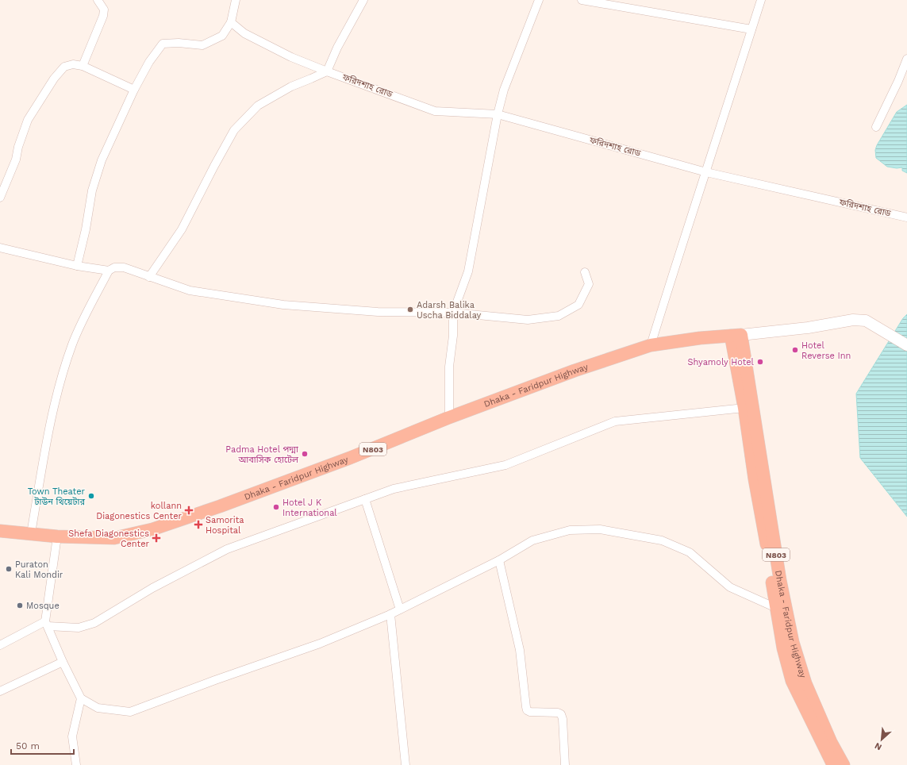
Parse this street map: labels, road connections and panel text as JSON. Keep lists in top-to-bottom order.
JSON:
{
  "streets": {
    "highway": ["Dhaka - Faridpur Highway", "N803"],
    "street": ["ফরিদশাহ রোড"]
  },
  "places": {
    "other": [
      "Adarsh Balika Uscha Biddalay",
      "Hotel Reverse Inn",
      "Shyamoly Hotel",
      "Padma Hotel পদ্মা আবাসিক হোটেল",
      "Town Theater টাউন থিয়েটার",
      "Hotel J K International",
      "Puraton Kali Mondir",
      "Mosque"
    ],
    "health": ["kollann Diagonestics Center", "Samorita Hospital", "Shefa Diagonestics Center"]
  },
  "scale_bar": "50 m",
  "north": "bottom left"
}
